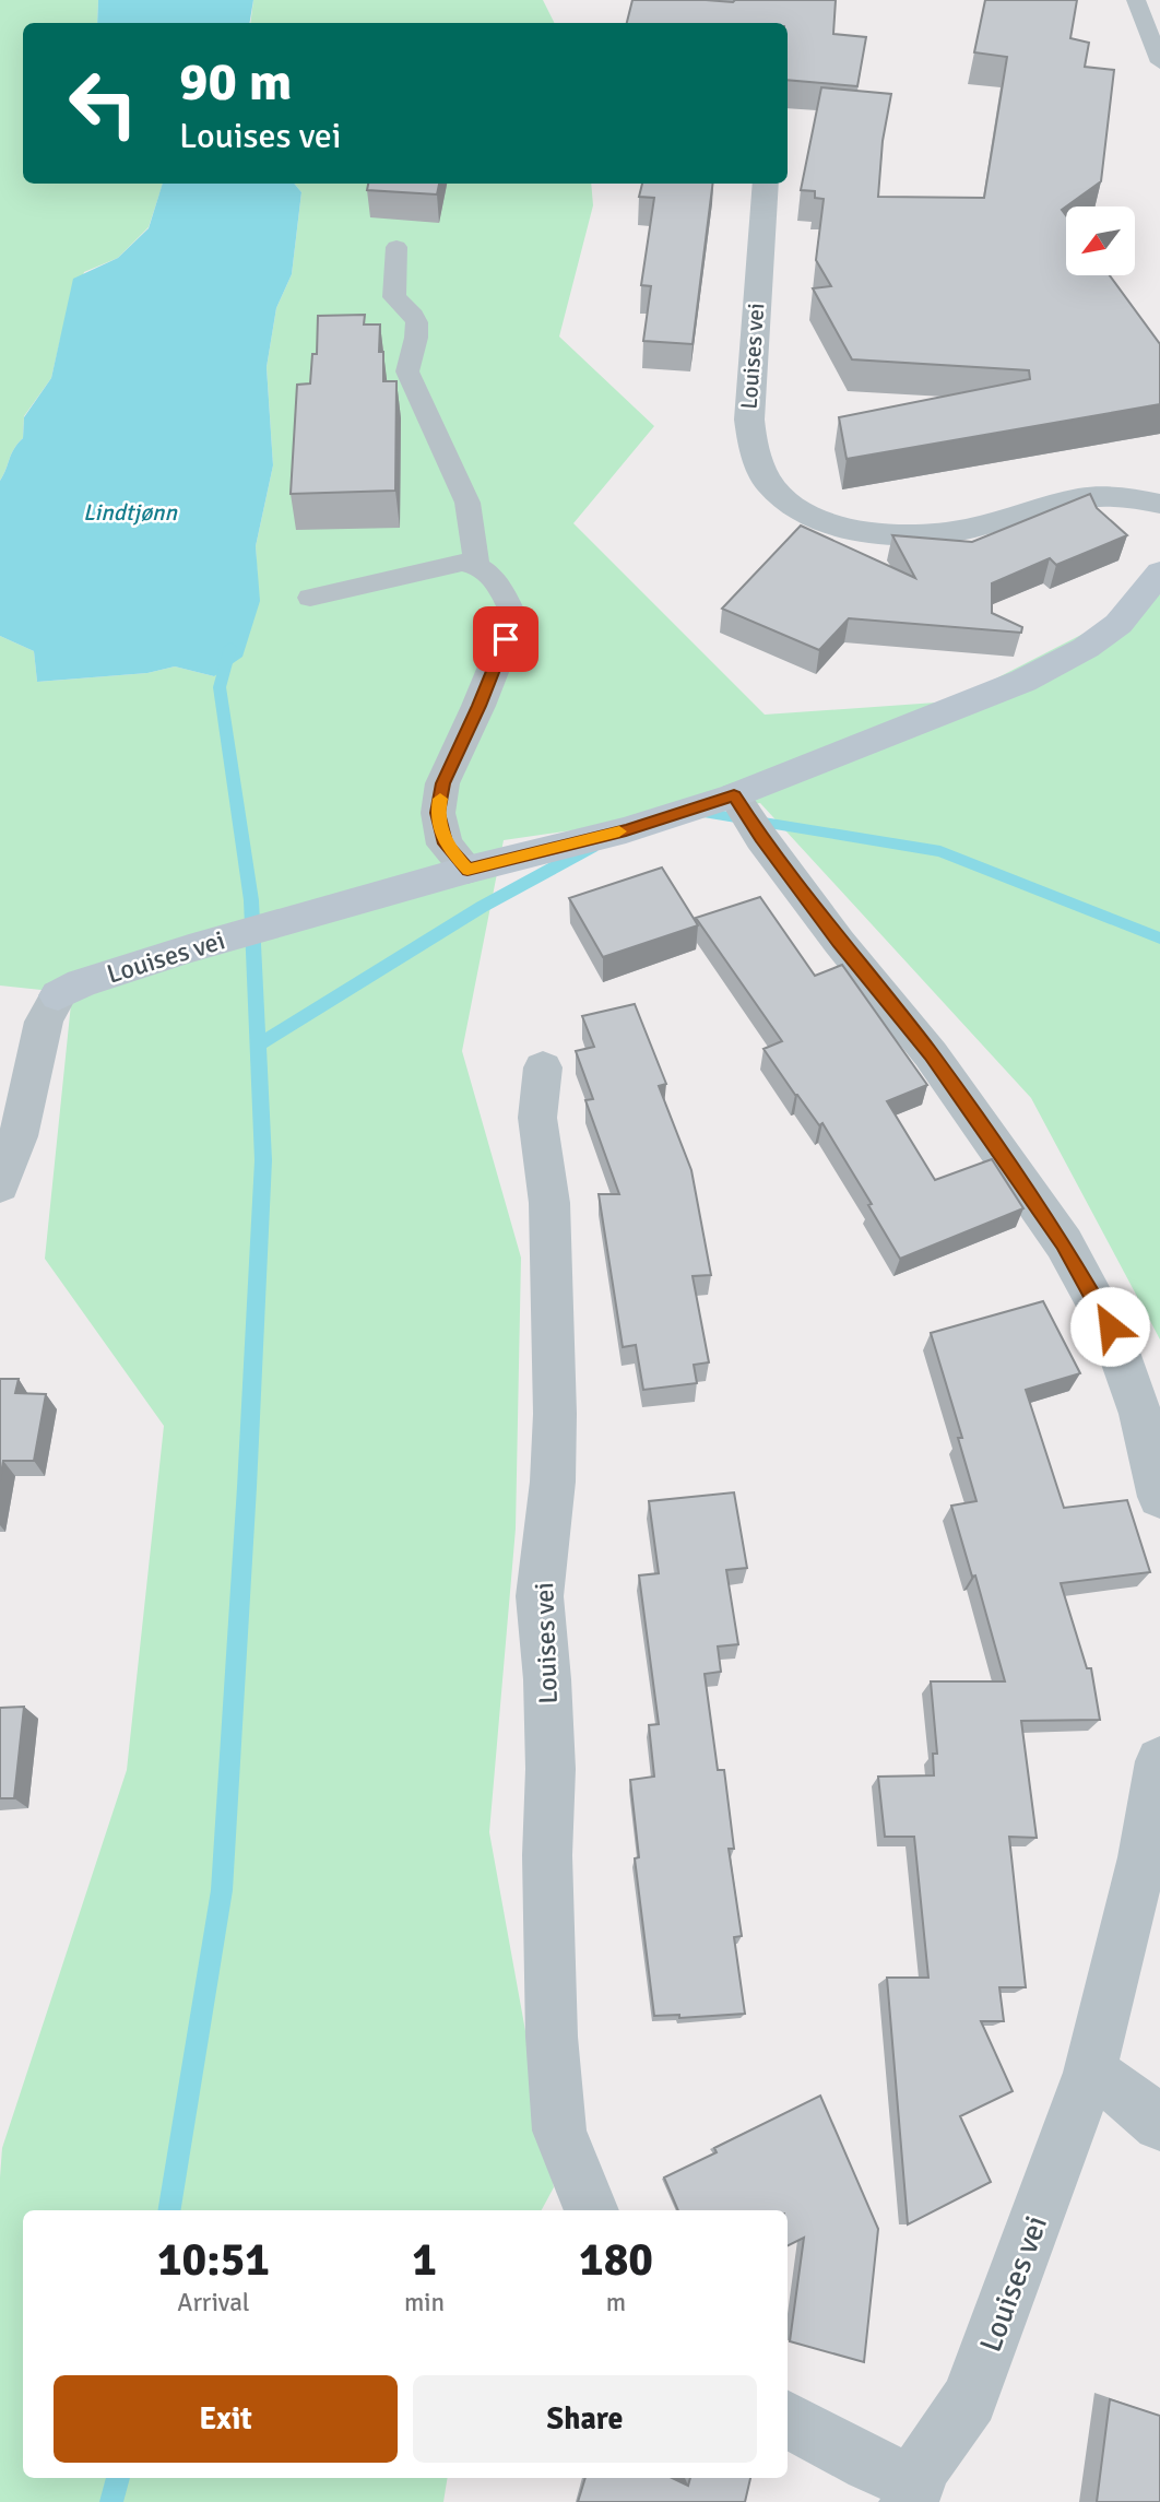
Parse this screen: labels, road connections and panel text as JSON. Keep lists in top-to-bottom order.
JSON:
{
  "streets": {
    "street": ["Louises vei"]
  },
  "water": ["Lindtjønn"],
  "north": "bottom left",
  "page": {
    "turn": ["90 m", "Louises vei"],
    "eta": [
      "10:51",
      "Arrival",
      "1",
      "min",
      "180",
      "m"
    ],
    "buttons": ["Exit", "Share"]
  }
}
